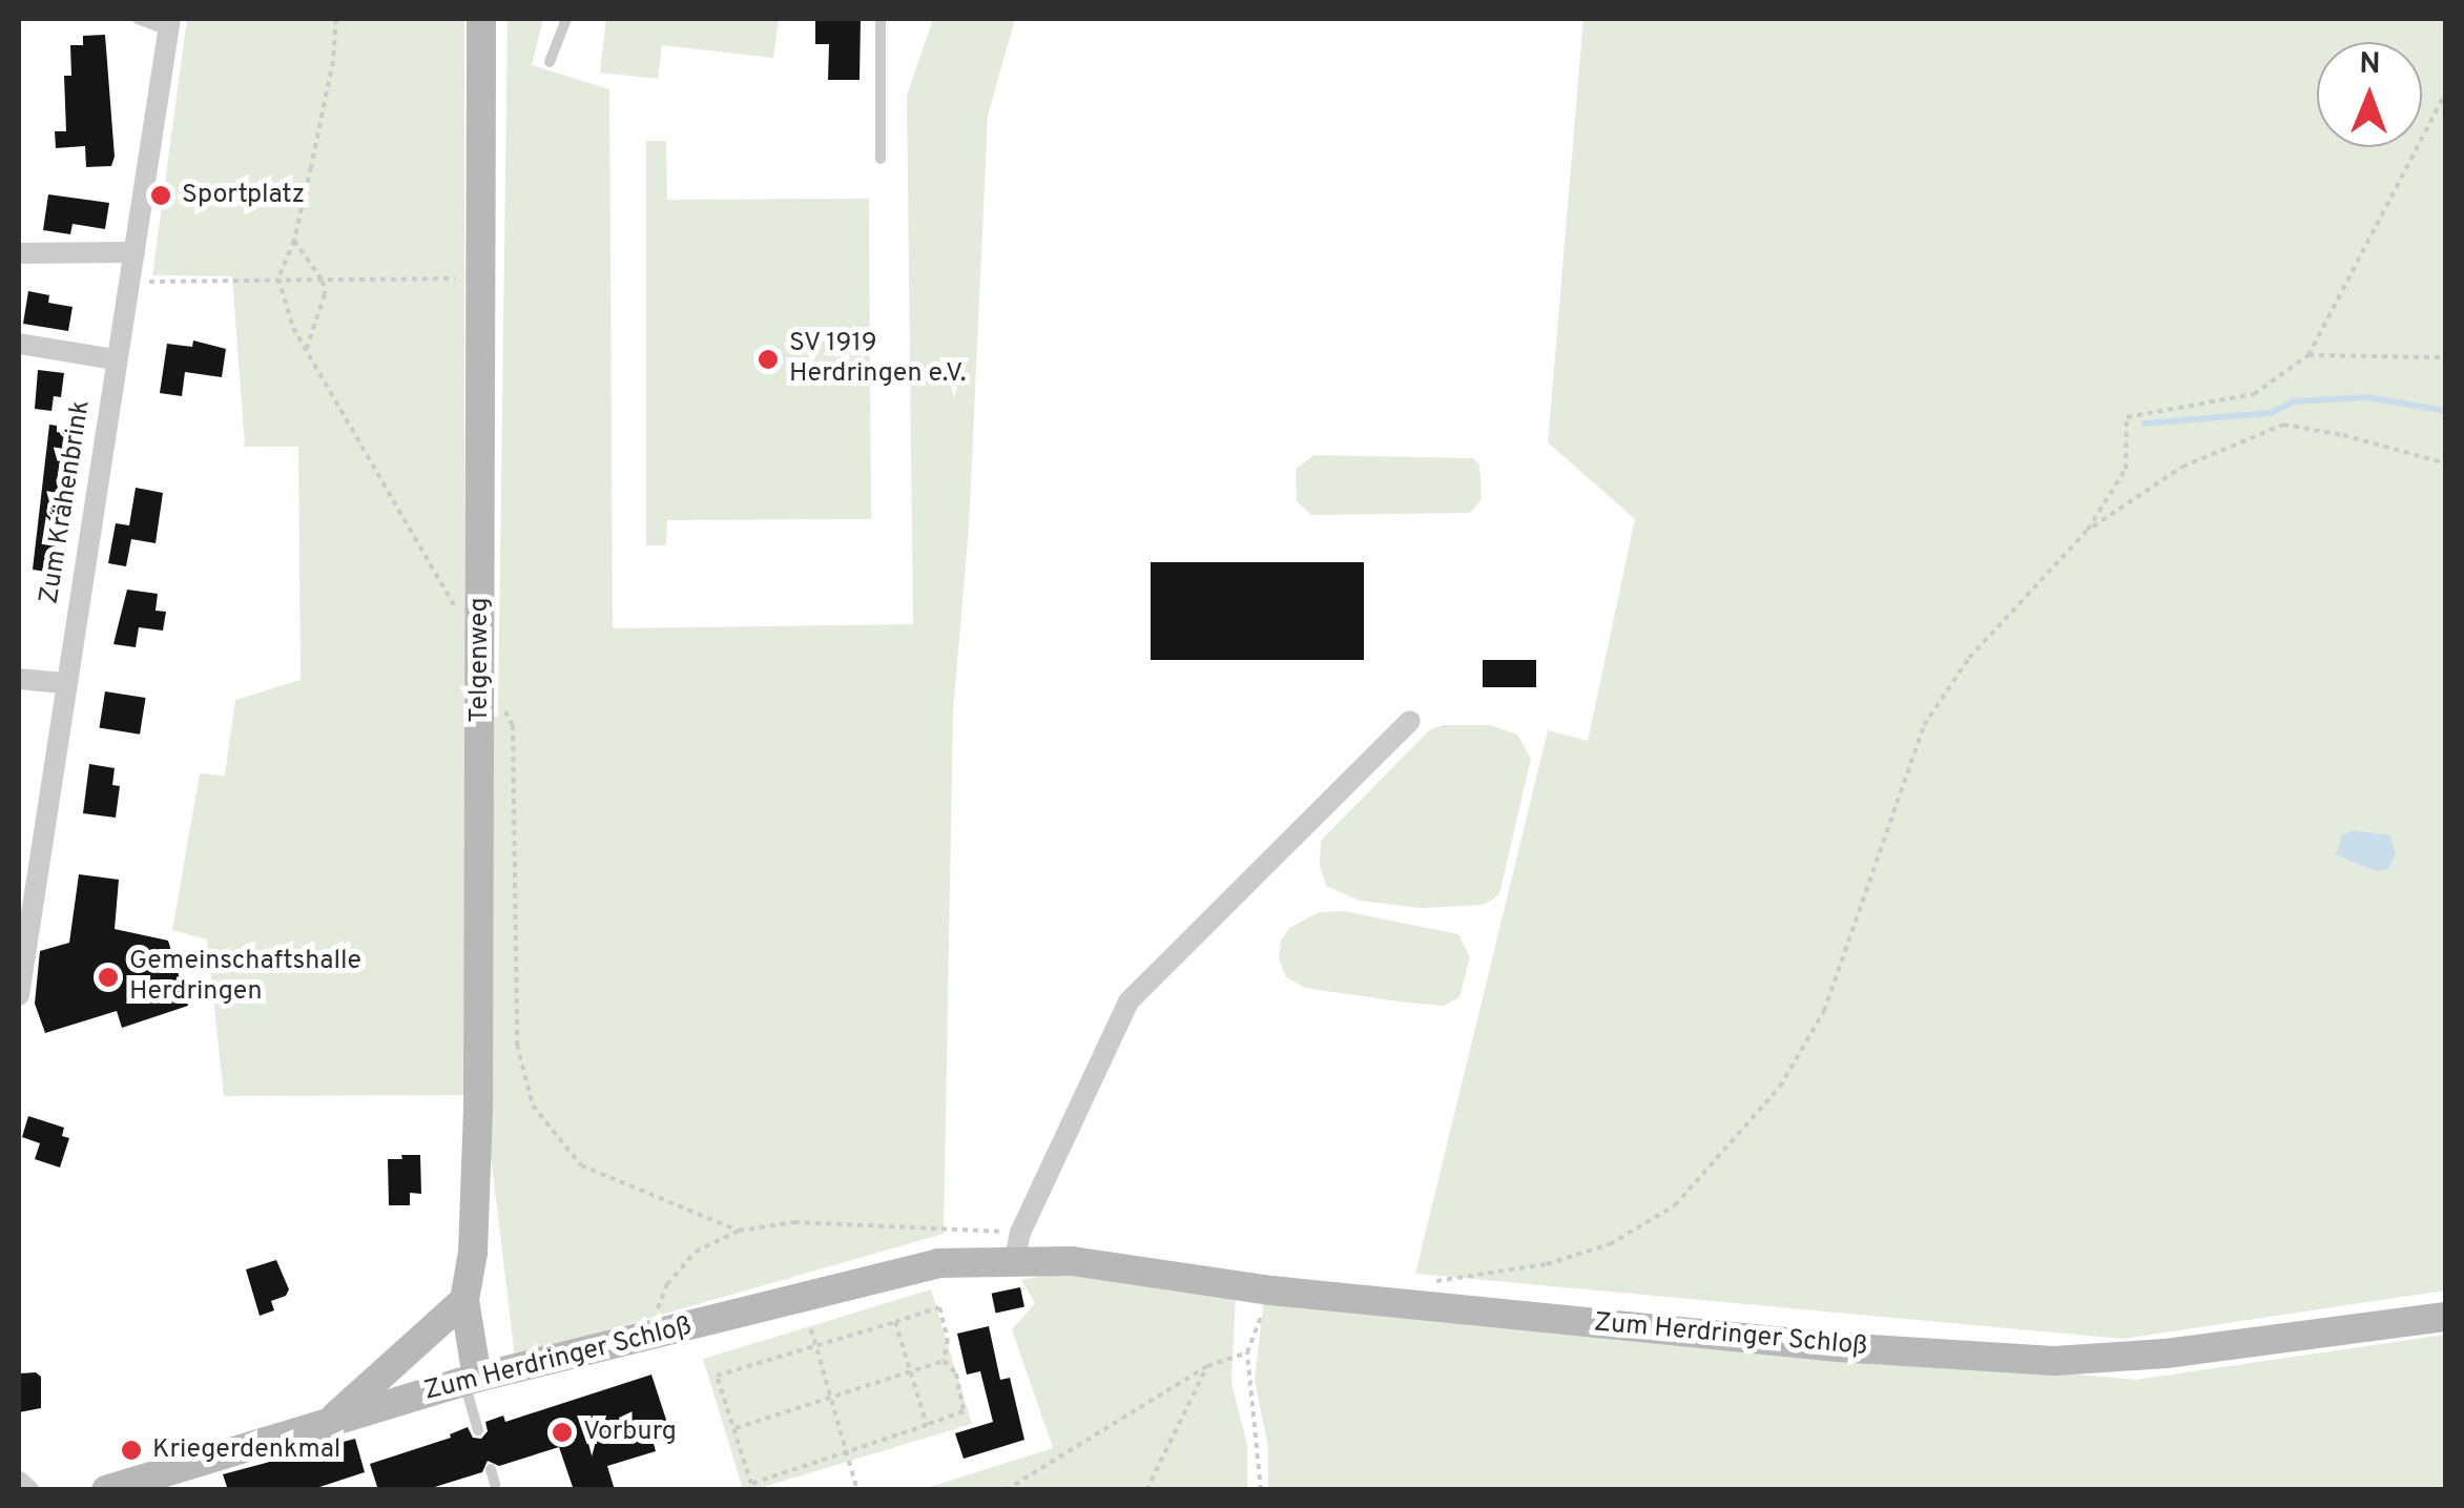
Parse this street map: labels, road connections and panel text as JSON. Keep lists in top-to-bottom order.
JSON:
{
  "streets": {
    "street": ["Zum Krähenbrink", "Telgenweg", "Zum Herdringer Schloß"]
  },
  "crossings": [
    ["Telgenweg", "Zum Herdringer Schloß"]
  ],
  "places": [
    "Sportplatz",
    "SV 1919 Herdringen e.V.",
    "Gemeinschaftshalle Herdringen",
    "Vorburg",
    "Kriegerdenkmal"
  ],
  "north": "top"
}
